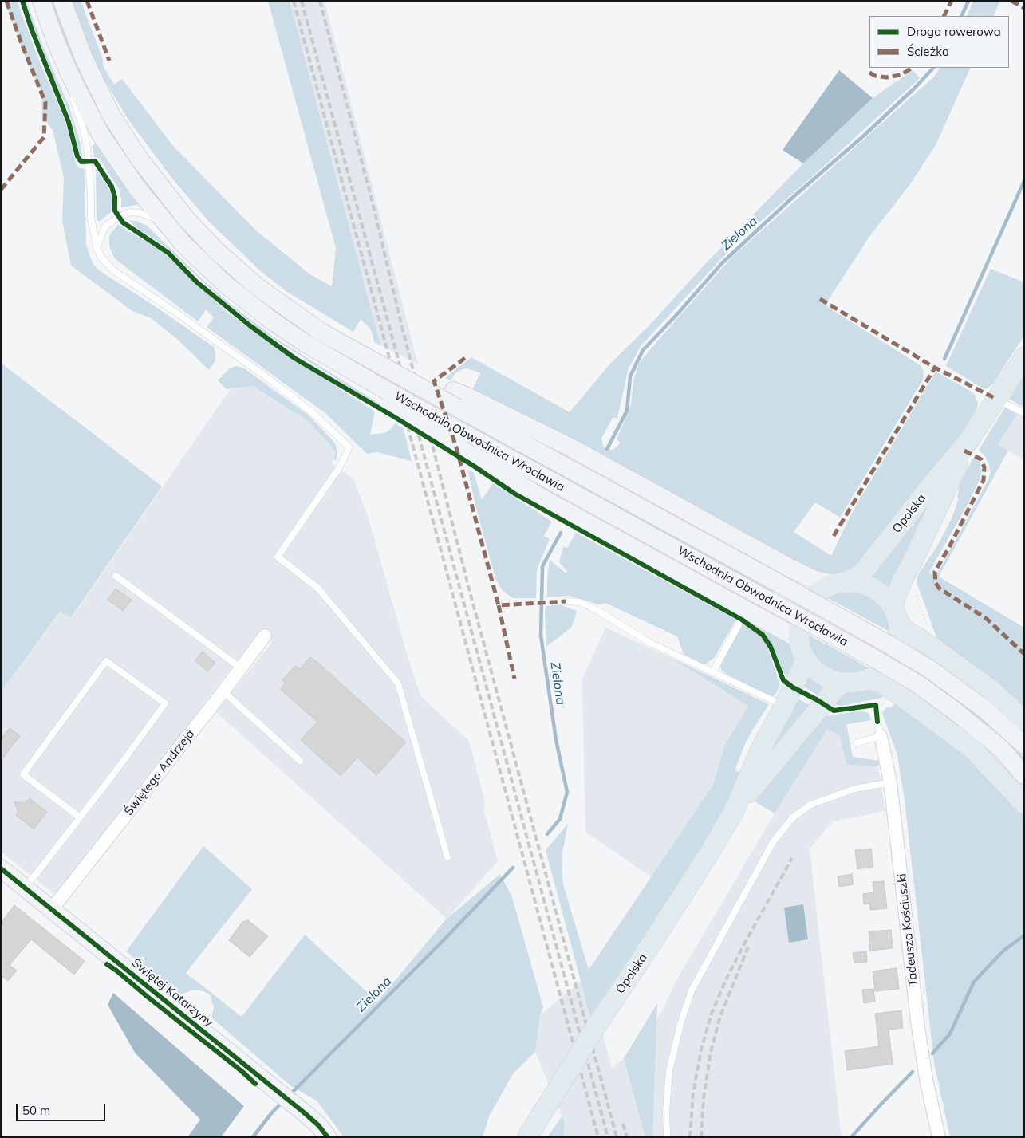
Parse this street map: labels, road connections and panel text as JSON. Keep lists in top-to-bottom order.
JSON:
{
  "streets": {
    "main road": ["Wschodnia Obwodnica Wrocławia", "Opolska", "Świętej Katarzyny"],
    "street": ["Świętego Andrzeja", "Tadeusza Kościuszki"]
  },
  "crossings": [
    ["Świętego Andrzeja", "Świętej Katarzyny"]
  ],
  "water": ["Zielona"],
  "legend": ["Droga rowerowa", "Ścieżka"],
  "scale_bar": "50 m"
}
